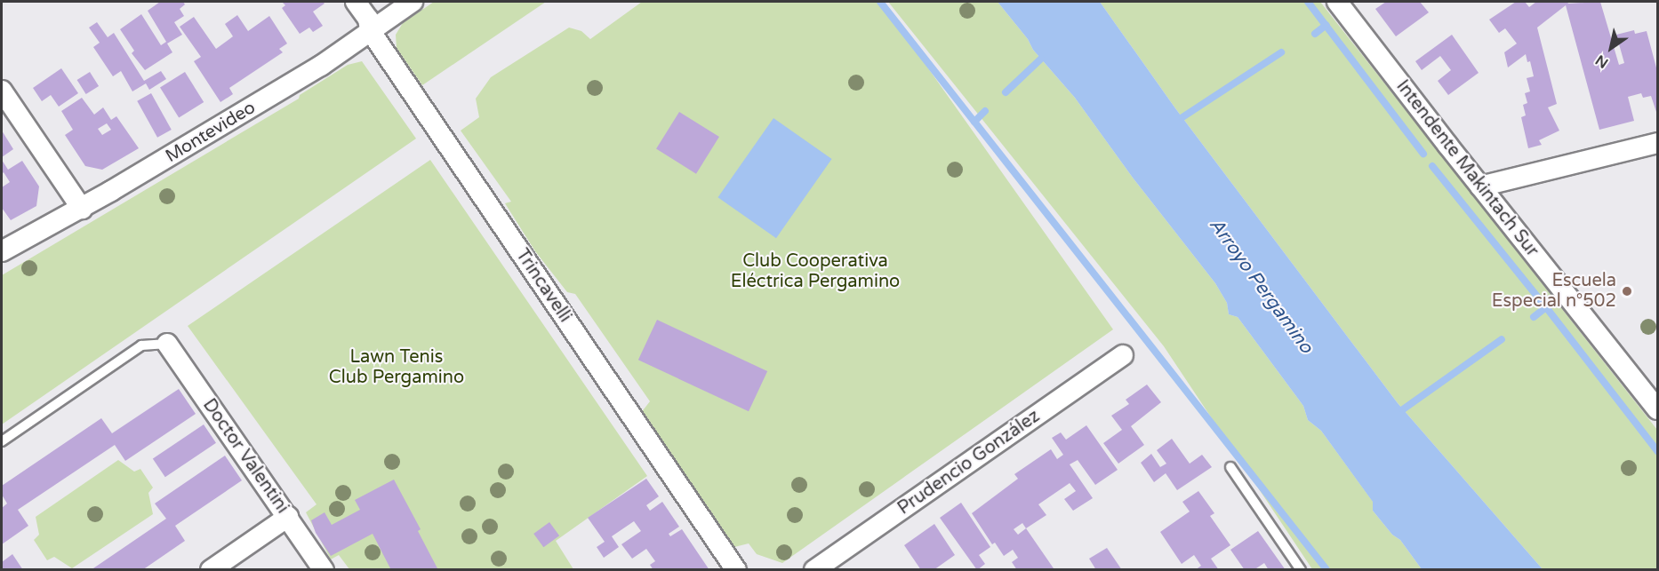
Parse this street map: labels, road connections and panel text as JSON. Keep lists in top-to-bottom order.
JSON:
{
  "streets": {
    "street": [
      "Montevideo",
      "Intendente Makintach Sur",
      "Trincavelli",
      "Doctor Valentini",
      "Prudencio González"
    ]
  },
  "crossings": [
    ["Montevideo", "Trincavelli"]
  ],
  "water": ["Arroyo Pergamino"],
  "parks": ["Club Cooperativa Eléctrica Pergamino", "Lawn Tenis Club Pergamino"],
  "places": ["Escuela Especial n°502"],
  "north": "bottom left"
}
